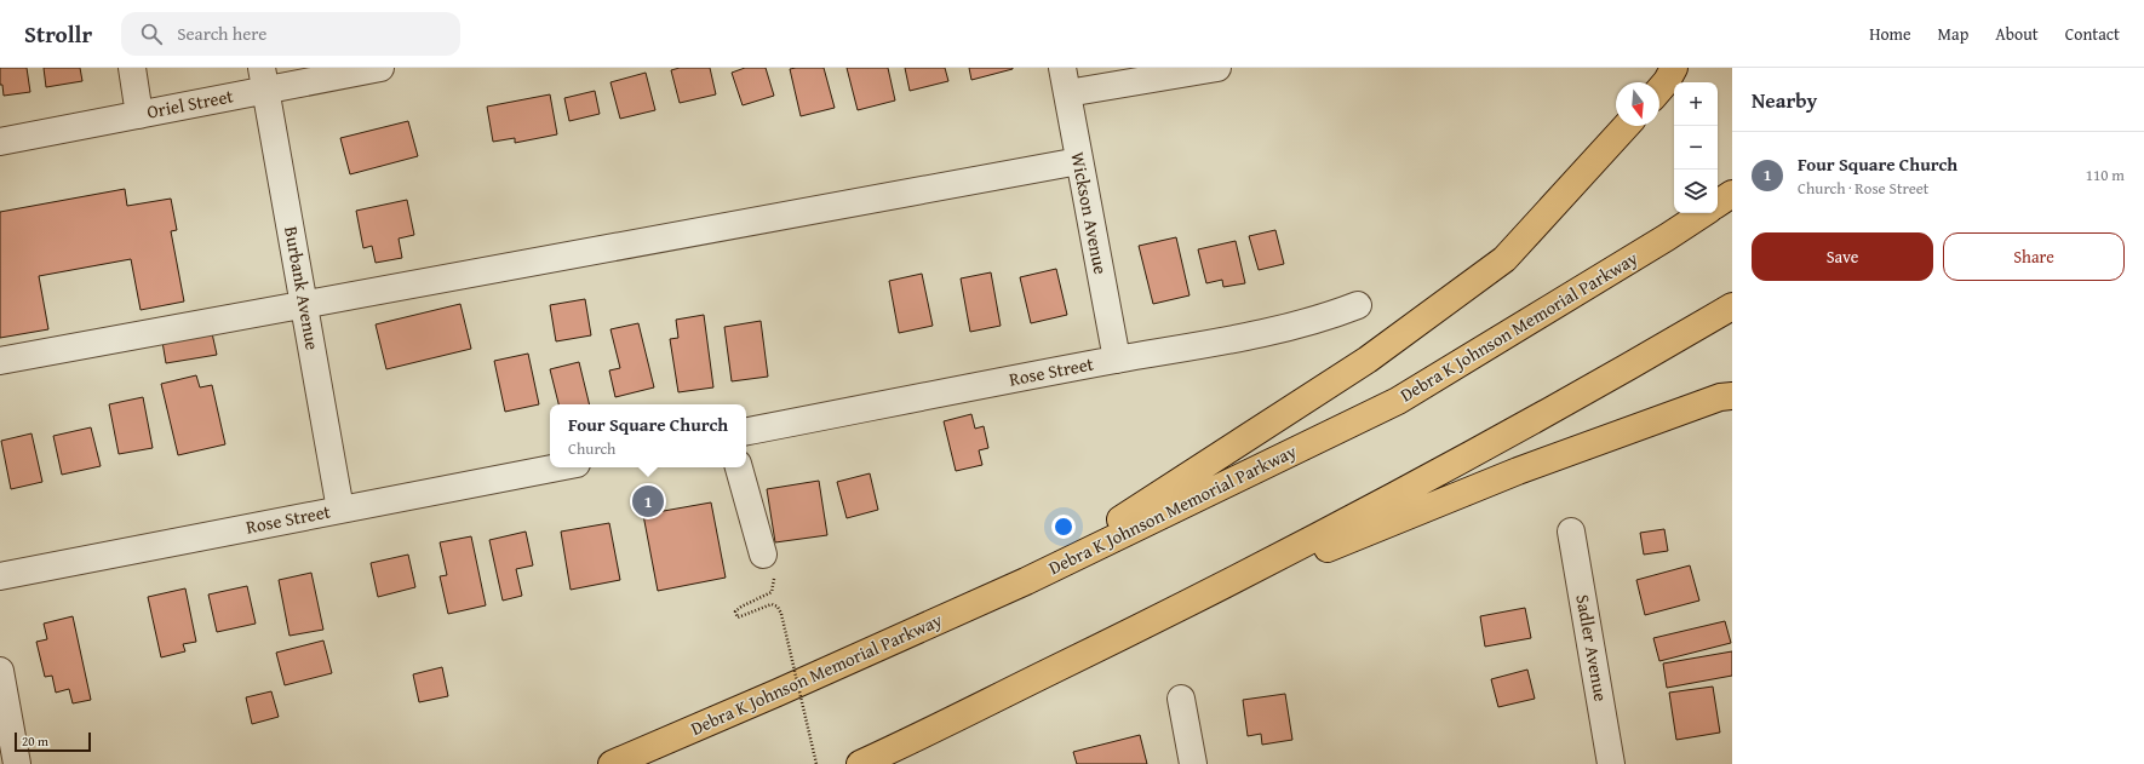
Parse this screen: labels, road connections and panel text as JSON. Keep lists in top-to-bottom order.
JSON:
{
  "streets": {
    "highway": ["Debra K Johnson Memorial Parkway"],
    "street": [
      "Oriel Street",
      "Wickson Avenue",
      "Burbank Avenue",
      "Rose Street",
      "Sadler Avenue"
    ]
  },
  "crossings": [
    ["Oriel Street", "Burbank Avenue"],
    ["Wickson Avenue", "Rose Street"],
    ["Burbank Avenue", "Rose Street"]
  ],
  "scale_bar": "20 m",
  "north": "bottom",
  "page": {
    "header": "Strollr",
    "search": "Search here",
    "nav": [
      "Home",
      "Map",
      "About",
      "Contact"
    ],
    "heading": "Nearby",
    "map_buttons": ["+", "−"],
    "list": [
      {
        "mark": "1",
        "name": "Four Square Church",
        "note": "Church · Rose Street",
        "value": "110 m"
      }
    ],
    "buttons": ["Save", "Share"],
    "popup": ["Four Square Church", "Church"],
    "pins": "1",
    "scale": "20 m"
  }
}
